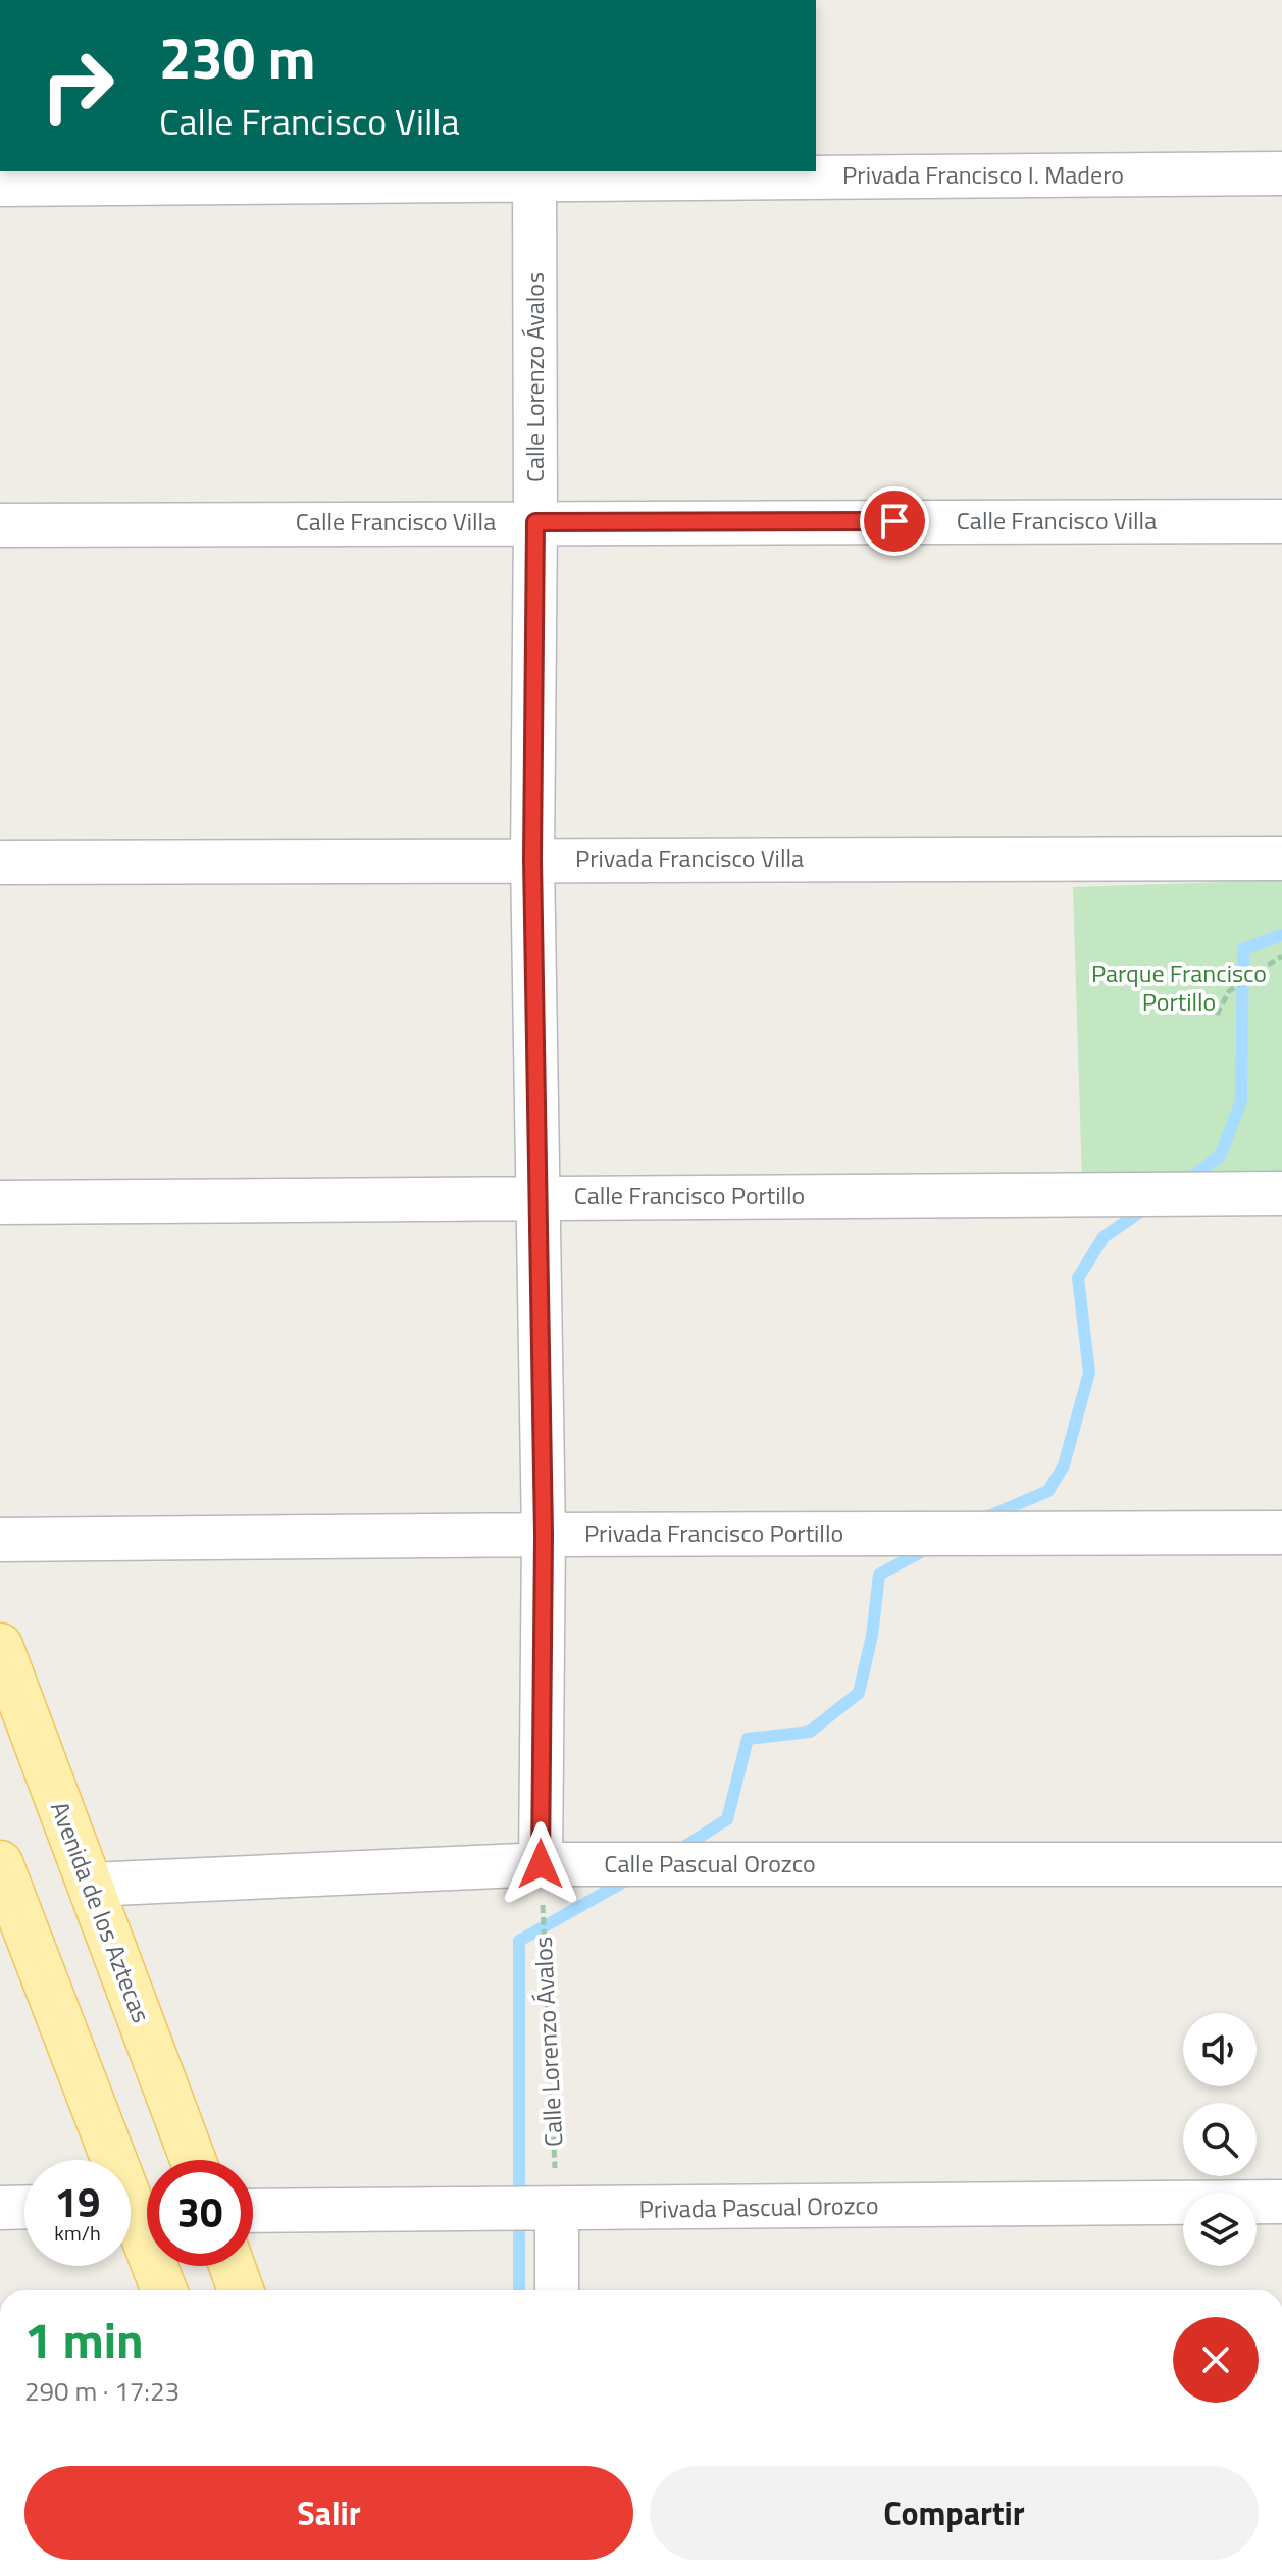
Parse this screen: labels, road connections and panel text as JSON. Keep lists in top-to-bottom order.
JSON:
{
  "streets": {
    "main road": ["Avenida de los Aztecas"],
    "street": [
      "Privada Francisco I. Madero",
      "Calle Lorenzo Ávalos",
      "Calle Francisco Villa",
      "Privada Francisco Villa",
      "Calle Francisco Portillo",
      "Privada Francisco Portillo",
      "Calle Pascual Orozco",
      "Privada Pascual Orozco"
    ]
  },
  "crossings": [
    ["Privada Francisco I. Madero", "Calle Lorenzo Ávalos"],
    ["Calle Lorenzo Ávalos", "Calle Francisco Villa"],
    ["Calle Lorenzo Ávalos", "Privada Francisco Villa"],
    ["Calle Lorenzo Ávalos", "Calle Francisco Portillo"],
    ["Calle Lorenzo Ávalos", "Privada Francisco Portillo"],
    ["Calle Lorenzo Ávalos", "Calle Pascual Orozco"],
    ["Calle Lorenzo Ávalos", "Privada Pascual Orozco"],
    ["Calle Pascual Orozco", "Avenida de los Aztecas"]
  ],
  "parks": ["Parque Francisco Portillo"],
  "page": {
    "turn": ["230 m", "Calle Francisco Villa"],
    "speed": "19 km/h",
    "limit": "30",
    "heading": ["1 min", "290 m · 17:23"],
    "buttons": ["Salir", "Compartir"]
  }
}
